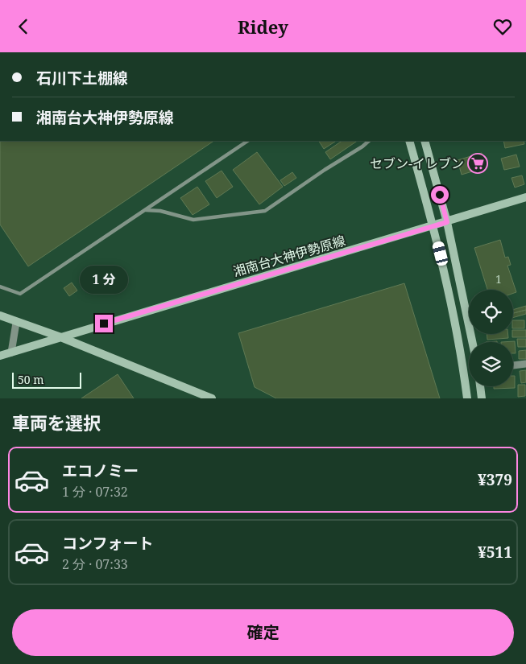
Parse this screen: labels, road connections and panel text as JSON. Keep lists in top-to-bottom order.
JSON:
{
  "streets": {
    "street": ["湘南台大神伊勢原線"]
  },
  "places": {
    "supermarket": ["セブン-イレブン"]
  },
  "house_numbers": ["1"],
  "scale_bar": "50 m",
  "page": {
    "header": "Ridey",
    "banner": ["石川下土棚線", "湘南台大神伊勢原線"],
    "bubble": "1 分",
    "scale": "50 m",
    "heading": "車両を選択",
    "list": [
      {
        "name": "エコノミー",
        "note": "1 分 · 07:32",
        "value": "¥379"
      },
      {
        "name": "コンフォート",
        "note": "2 分 · 07:33",
        "value": "¥511"
      }
    ],
    "buttons": "確定"
  }
}
